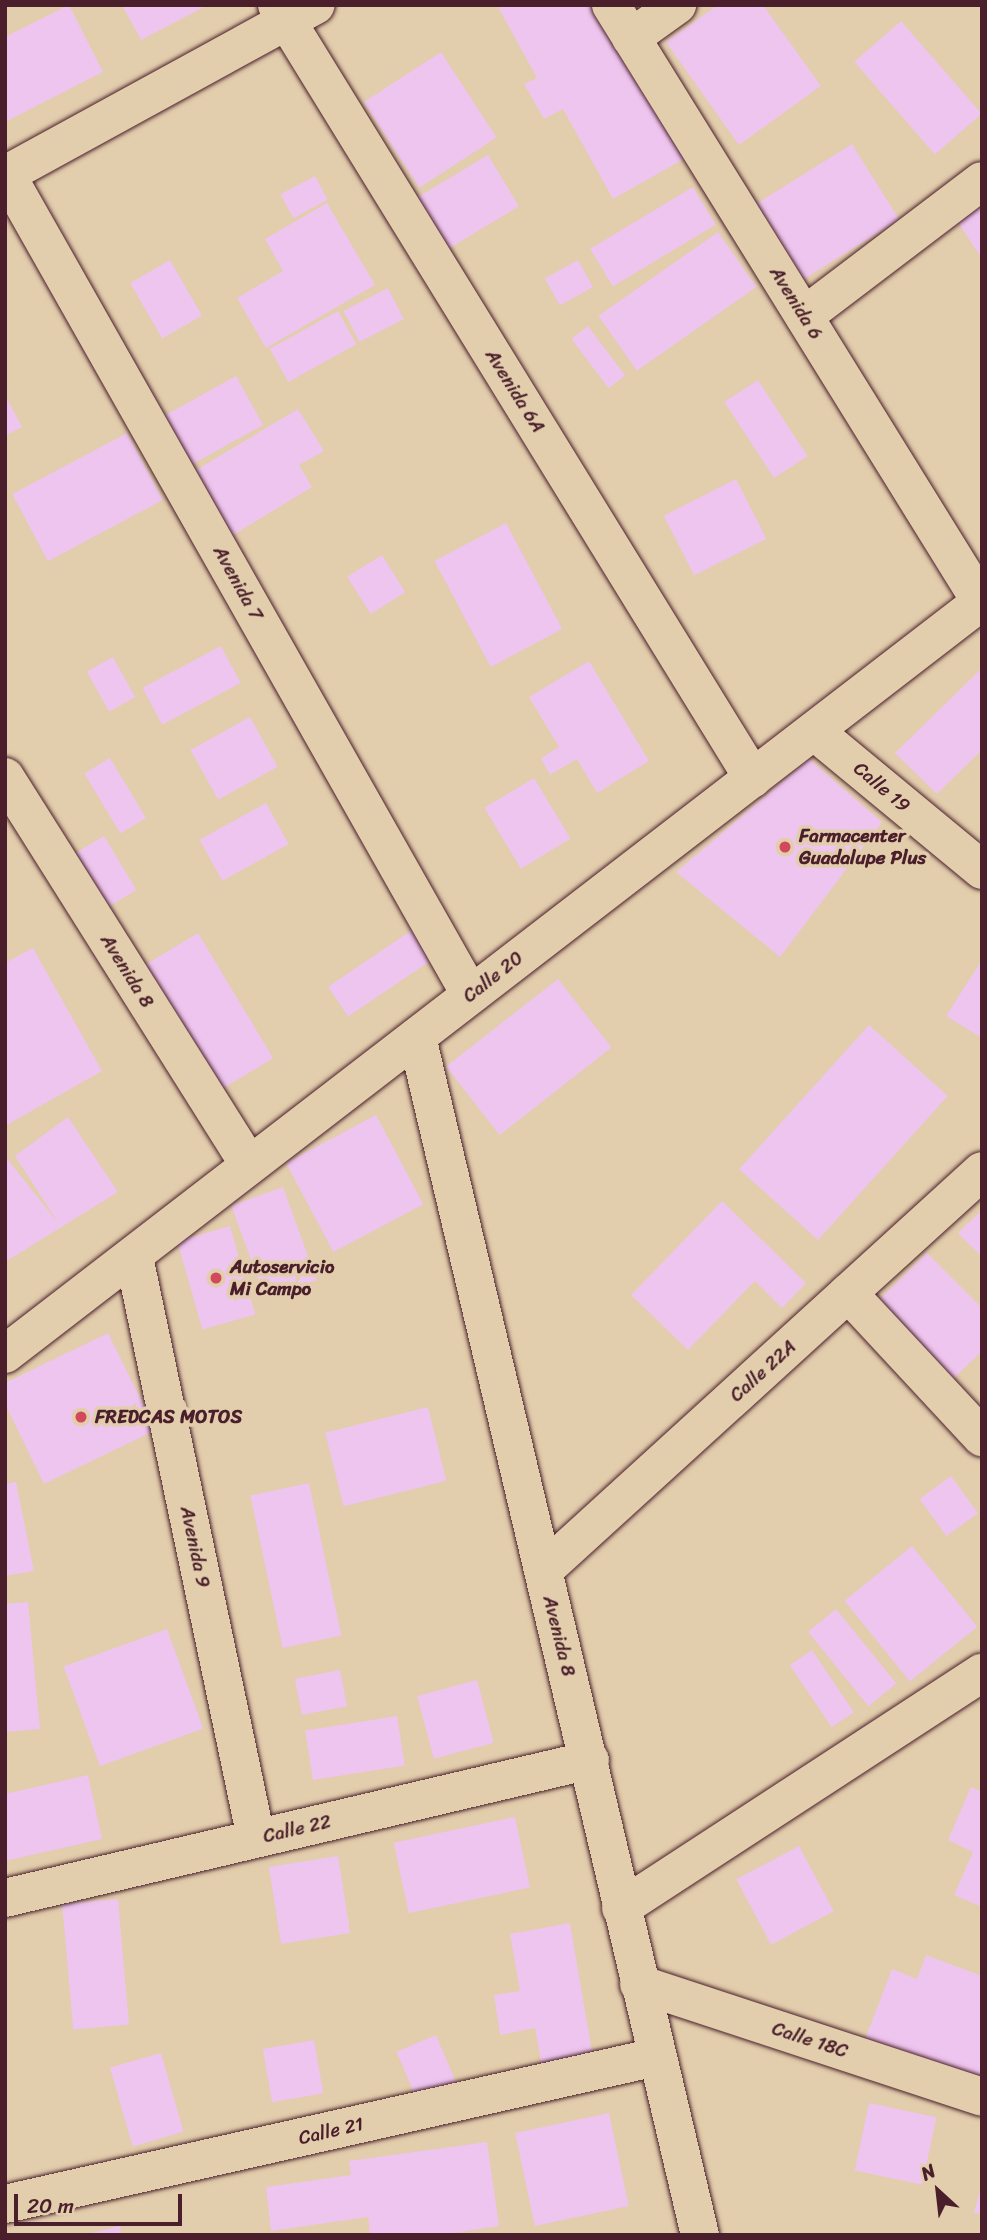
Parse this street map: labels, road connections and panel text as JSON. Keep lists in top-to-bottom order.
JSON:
{
  "streets": {
    "street": [
      "Avenida 6",
      "Avenida 6A",
      "Avenida 7",
      "Calle 19",
      "Avenida 8",
      "Calle 20",
      "Calle 22A",
      "Avenida 9",
      "Calle 22",
      "Calle 18C",
      "Calle 21"
    ]
  },
  "crossings": [
    ["Avenida 6", "Calle 20"],
    ["Avenida 6A", "Calle 20"],
    ["Avenida 7", "Calle 20"],
    ["Calle 19", "Calle 20"],
    ["Avenida 8", "Calle 20"],
    ["Avenida 8", "Calle 22A"],
    ["Avenida 8", "Calle 22"],
    ["Avenida 8", "Calle 18C"],
    ["Avenida 8", "Calle 21"],
    ["Calle 20", "Avenida 9"],
    ["Avenida 9", "Calle 22"]
  ],
  "places": ["Farmacenter Guadalupe Plus", "Autoservicio Mi Campo", "FREDCAS MOTOS"],
  "scale_bar": "20 m",
  "north": "top left"
}
